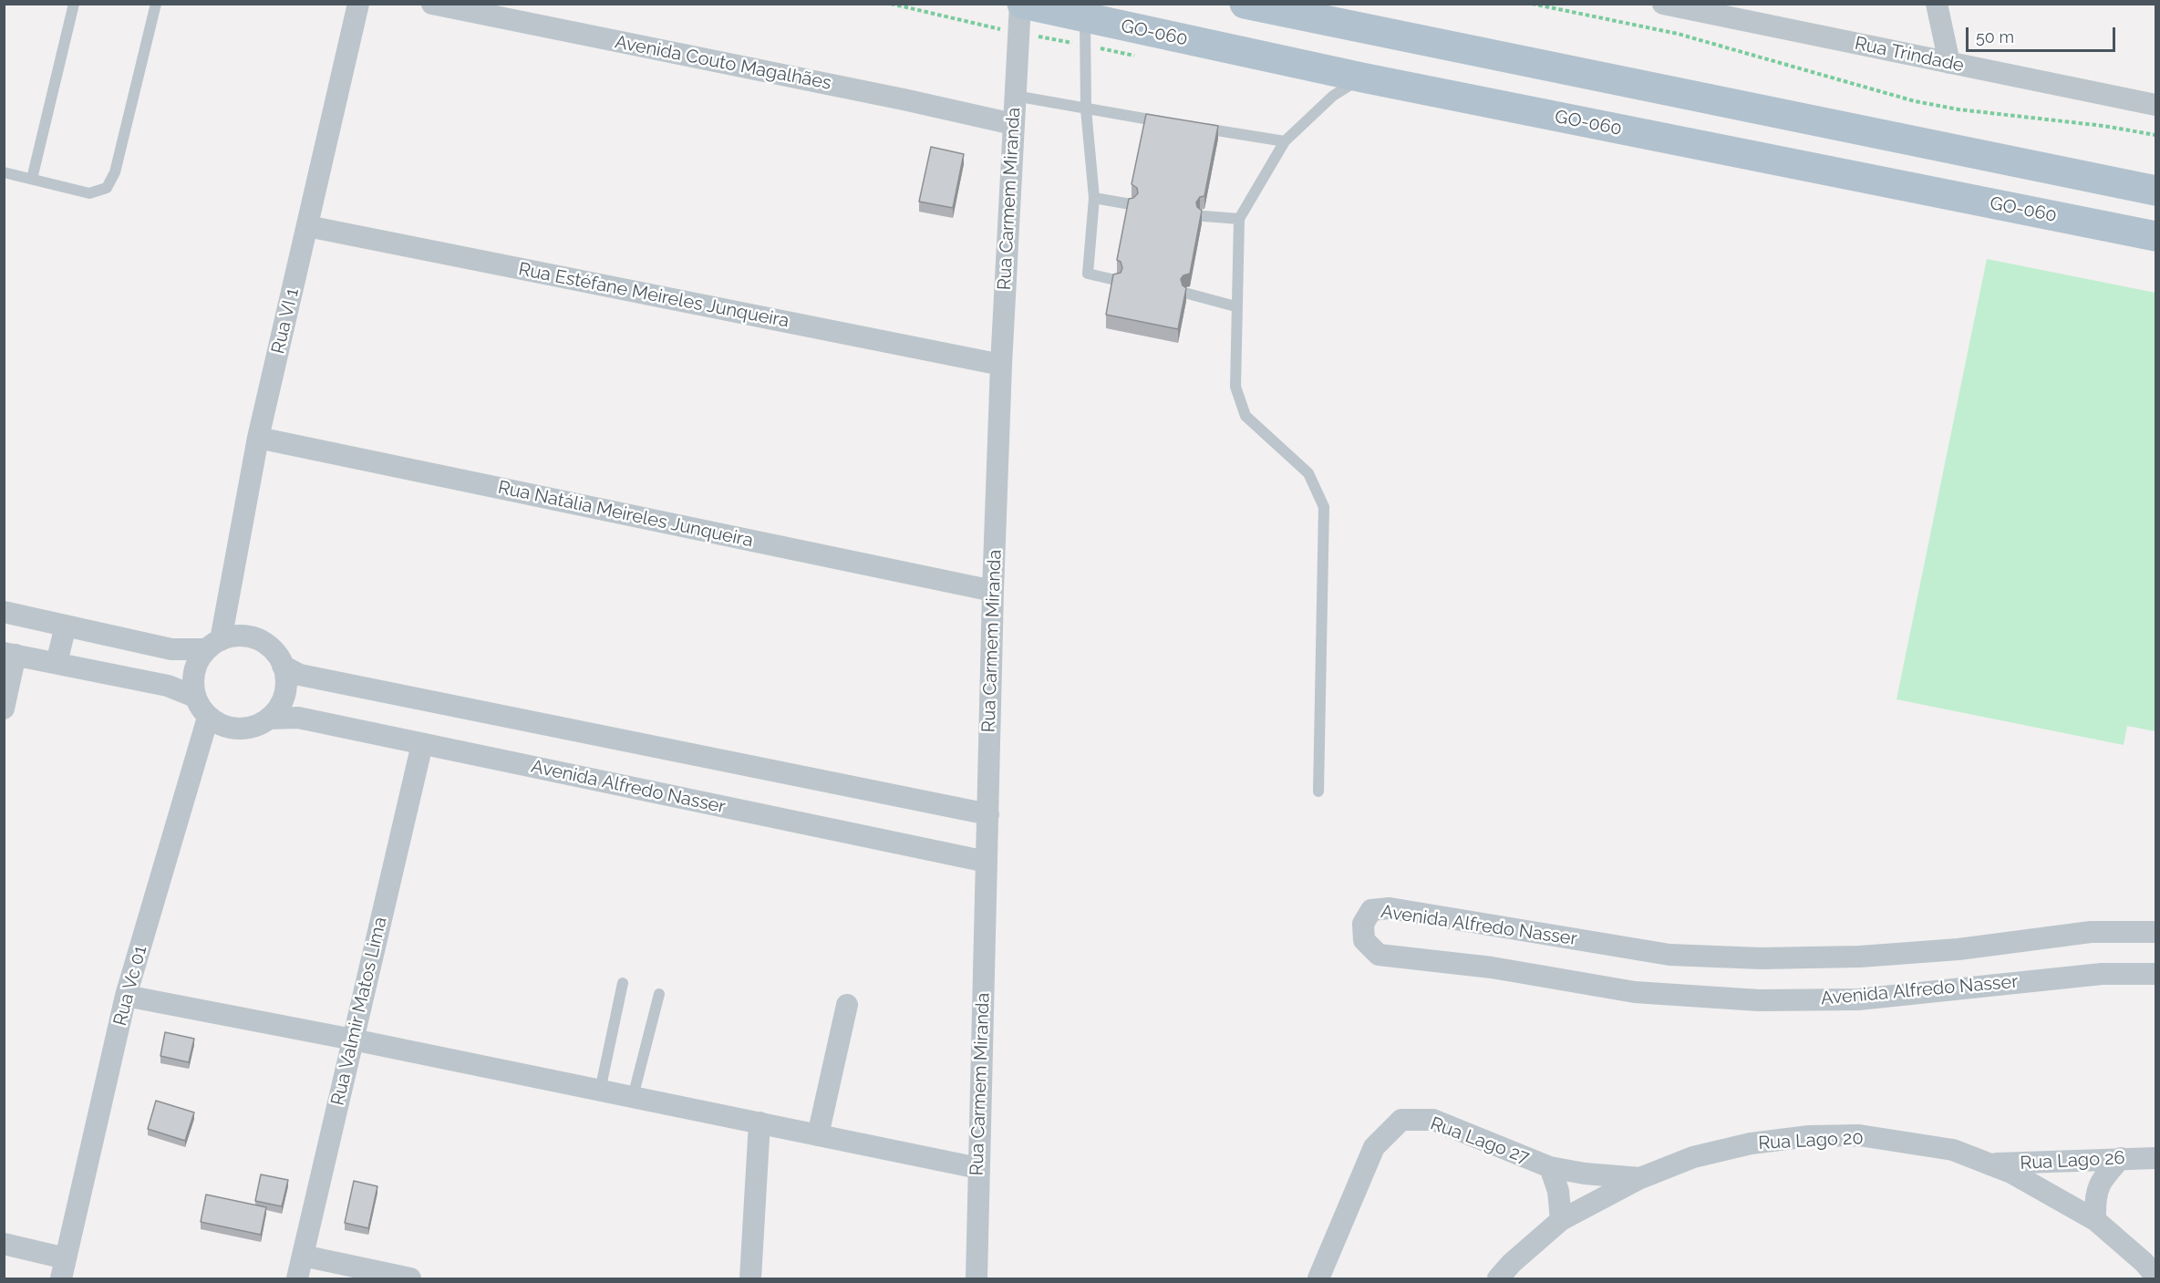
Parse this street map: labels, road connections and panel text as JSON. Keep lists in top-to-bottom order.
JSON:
{
  "streets": {
    "main road": ["GO-060"],
    "street": [
      "Rua Trindade",
      "Avenida Couto Magalhães",
      "Rua Carmem Miranda",
      "Rua Estéfane Meireles Junqueira",
      "Rua VI 1",
      "Rua Natália Meireles Junqueira",
      "Avenida Alfredo Nasser",
      "Rua Vc 01",
      "Rua Valmir Matos Lima",
      "Rua Lago 27",
      "Rua Lago 20",
      "Rua Lago 26"
    ]
  },
  "crossings": [
    ["GO-060", "Rua Carmem Miranda"],
    ["Avenida Couto Magalhães", "Rua Carmem Miranda"],
    ["Rua Carmem Miranda", "Rua Estéfane Meireles Junqueira"],
    ["Rua Carmem Miranda", "Rua Natália Meireles Junqueira"],
    ["Rua Carmem Miranda", "Avenida Alfredo Nasser"],
    ["Rua Estéfane Meireles Junqueira", "Rua VI 1"],
    ["Rua VI 1", "Rua Natália Meireles Junqueira"],
    ["Rua VI 1", "Avenida Alfredo Nasser"],
    ["Rua VI 1", "Rua Vc 01"],
    ["Avenida Alfredo Nasser", "Rua Vc 01"],
    ["Avenida Alfredo Nasser", "Rua Valmir Matos Lima"],
    ["Rua Lago 27", "Rua Lago 20"],
    ["Rua Lago 20", "Rua Lago 26"]
  ],
  "scale_bar": "50 m"
}
